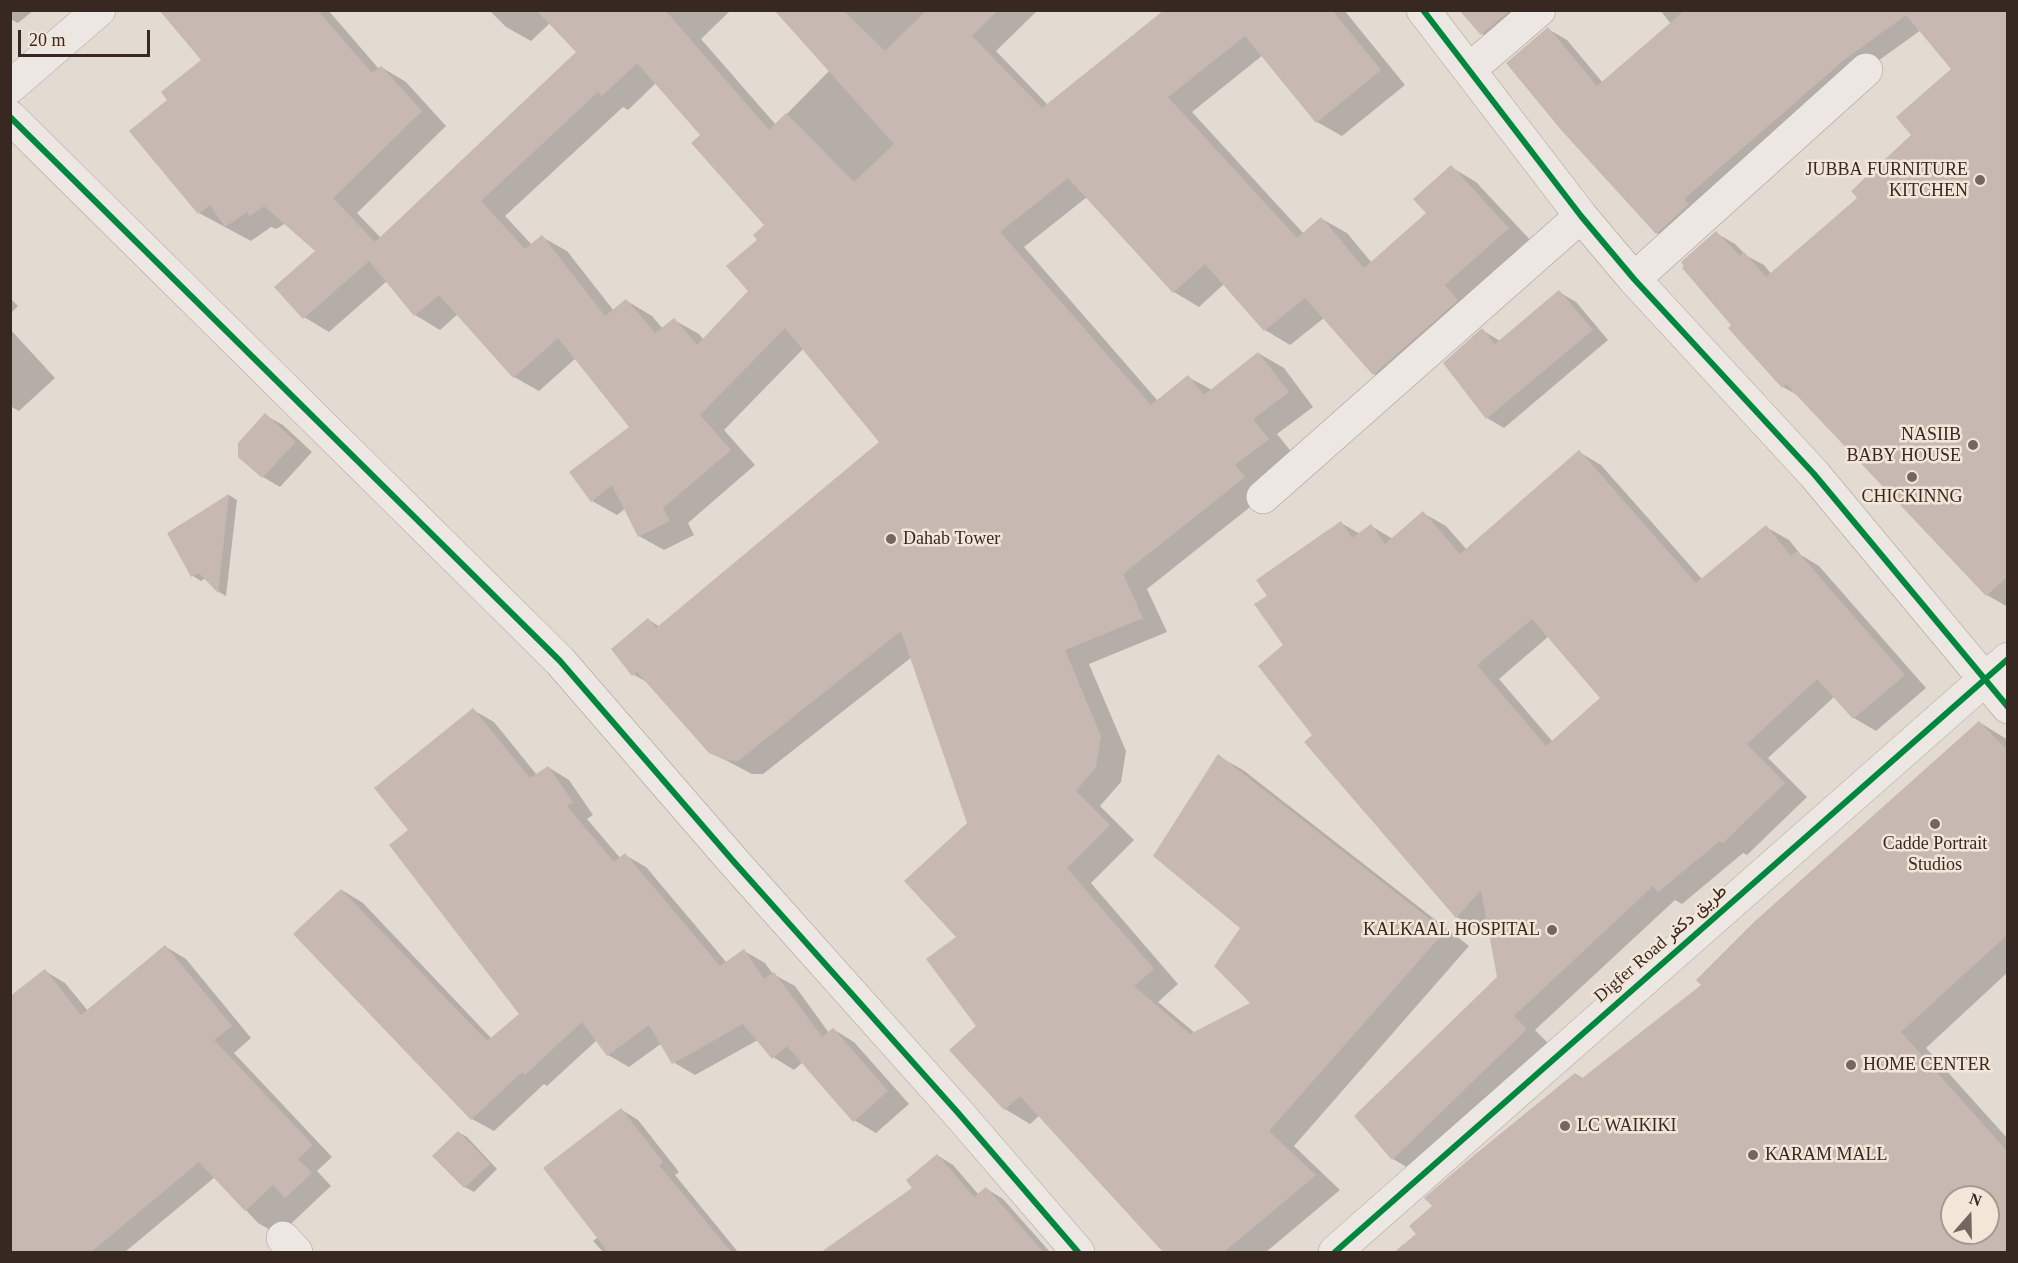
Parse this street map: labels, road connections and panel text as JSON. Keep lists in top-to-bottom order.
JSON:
{
  "streets": {
    "street": ["Digfer Road طريق دكفر"]
  },
  "places": [
    "JUBBA FURNITURE KITCHEN",
    "NASIIB BABY HOUSE",
    "CHICKINNG",
    "Dahab Tower",
    "Cadde Portrait Studios",
    "KALKAAL HOSPITAL",
    "HOME CENTER",
    "LC WAIKIKI",
    "KARAM MALL"
  ],
  "scale_bar": "20 m",
  "north": "top"
}
